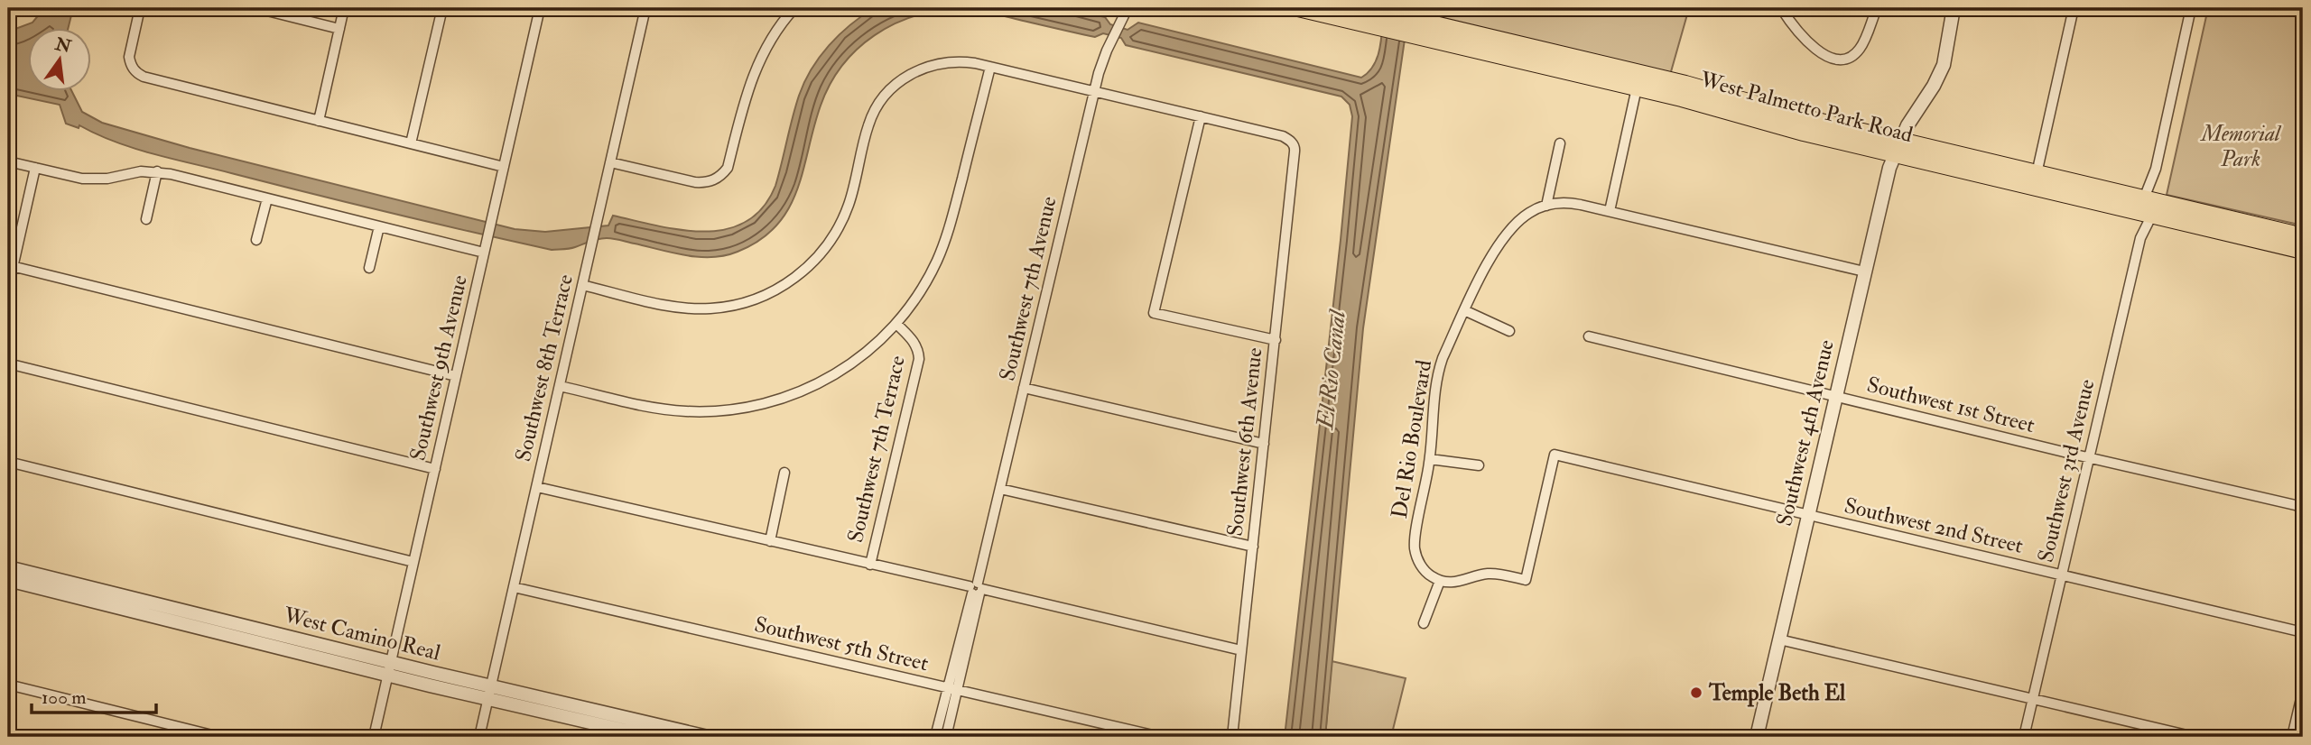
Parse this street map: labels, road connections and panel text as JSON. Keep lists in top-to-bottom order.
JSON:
{
  "streets": {
    "main road": ["West Palmetto Park Road"],
    "street": [
      "Southwest 7th Avenue",
      "Southwest 9th Avenue",
      "Southwest 8th Terrace",
      "Southwest 1st Street",
      "Southwest 4th Avenue",
      "Del Rio Boulevard",
      "Southwest 6th Avenue",
      "Southwest 7th Terrace",
      "Southwest 3rd Avenue",
      "Southwest 2nd Street",
      "West Camino Real",
      "Southwest 5th Street"
    ]
  },
  "crossings": [
    ["West Palmetto Park Road", "Southwest 4th Avenue"],
    ["West Palmetto Park Road", "Southwest 3rd Avenue"],
    ["Southwest 7th Avenue", "Southwest 5th Street"],
    ["Southwest 9th Avenue", "West Camino Real"],
    ["Southwest 8th Terrace", "West Camino Real"],
    ["Southwest 8th Terrace", "Southwest 5th Street"],
    ["Southwest 1st Street", "Southwest 4th Avenue"],
    ["Southwest 1st Street", "Southwest 3rd Avenue"],
    ["Southwest 4th Avenue", "Del Rio Boulevard"],
    ["Southwest 4th Avenue", "Southwest 2nd Street"],
    ["Del Rio Boulevard", "Southwest 2nd Street"],
    ["Southwest 3rd Avenue", "Southwest 2nd Street"]
  ],
  "water": ["El Rio Canal"],
  "parks": ["Memorial Park"],
  "places": ["Temple Beth El"],
  "scale_bar": "100 m",
  "north": "top"
}
